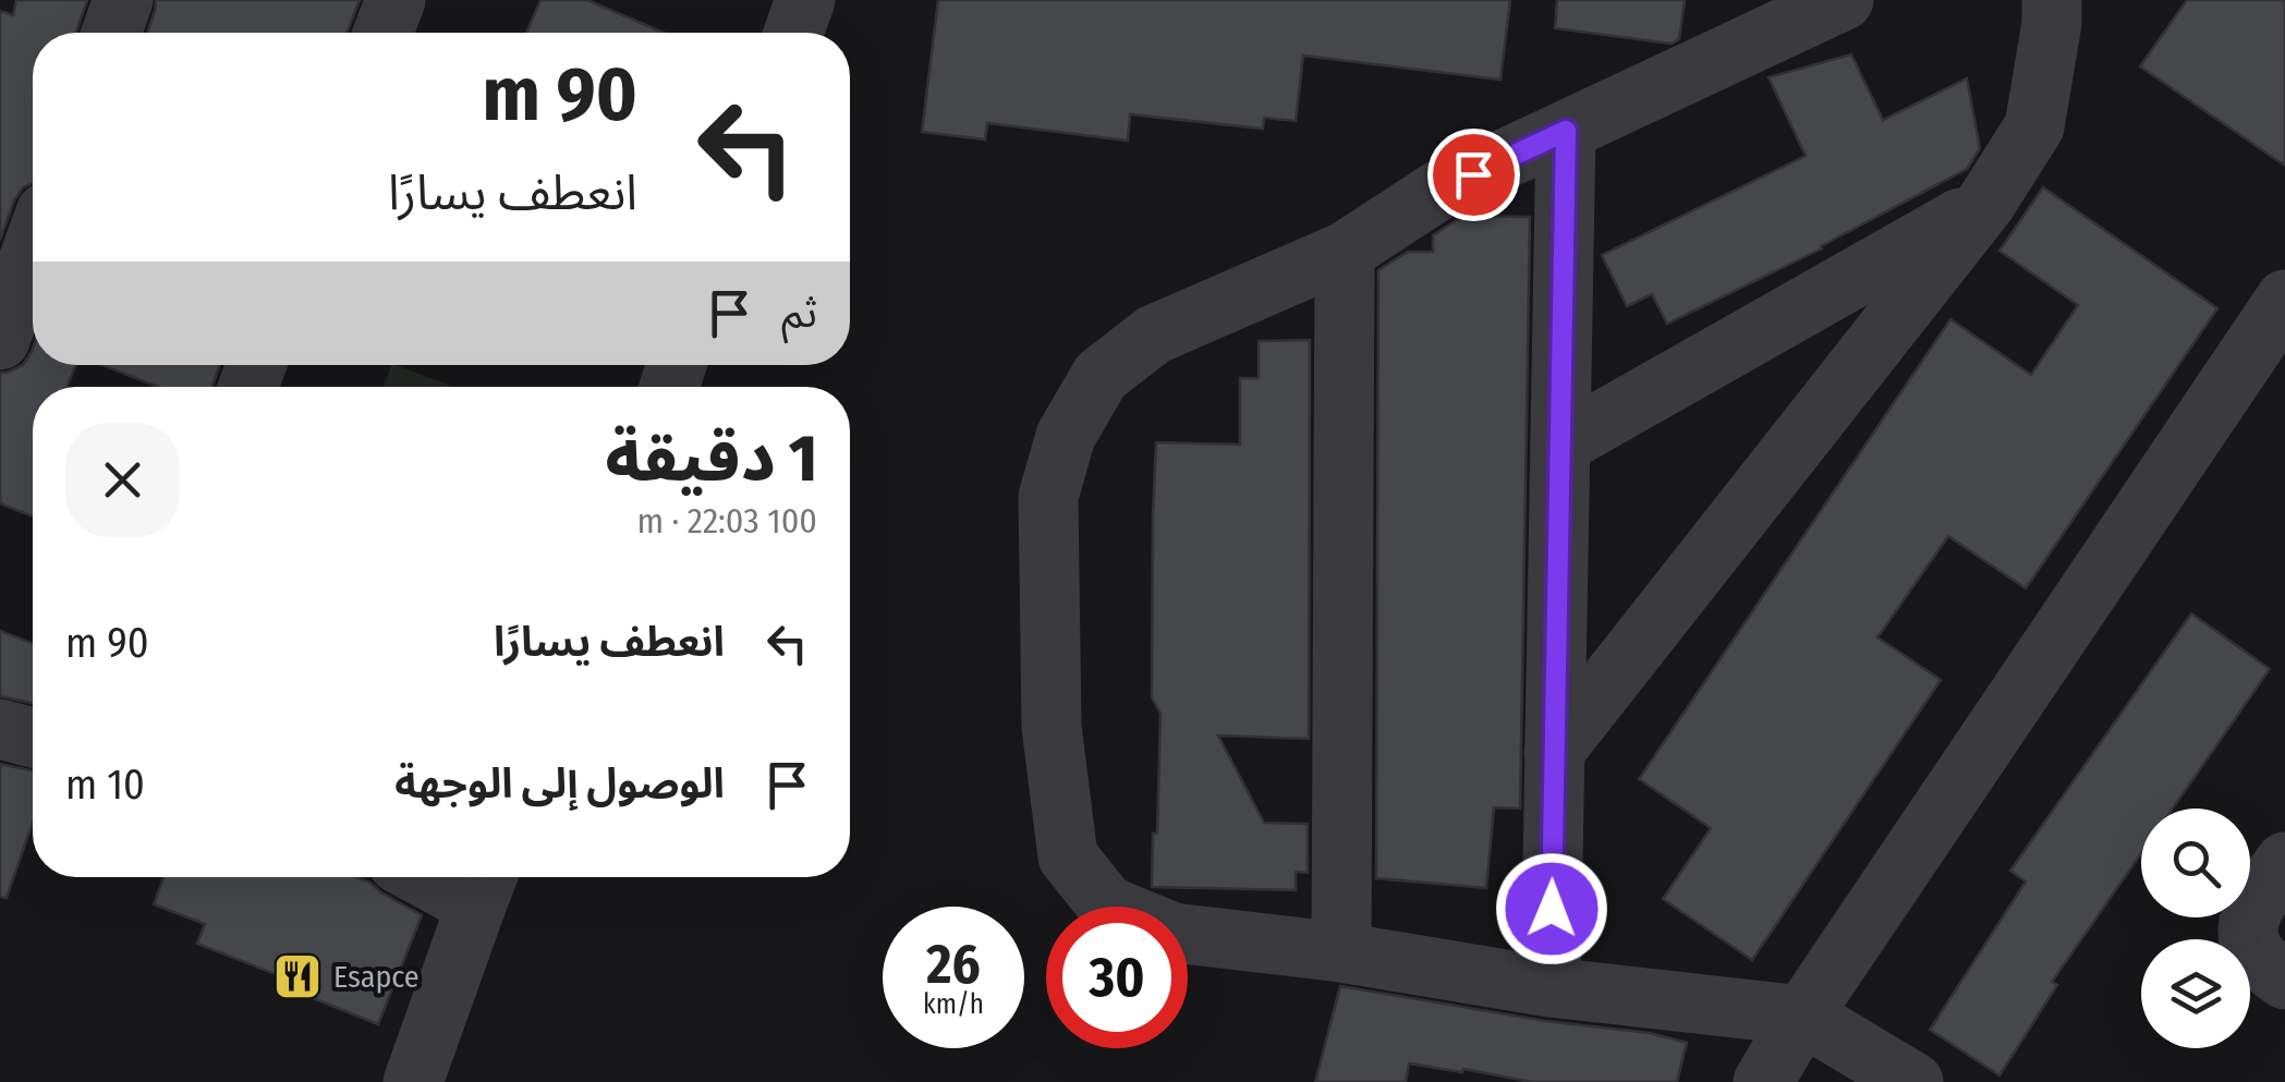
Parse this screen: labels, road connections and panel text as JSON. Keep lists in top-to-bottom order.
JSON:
{
  "places": {
    "restaurant": ["Esapce"]
  },
  "page": {
    "turn": ["90 m", "انعطف يسارًا"],
    "then": "ثم",
    "heading": ["1 دقيقة", "100 m · 22:03"],
    "list": [
      {
        "name": "انعطف يسارًا",
        "value": "90 m"
      },
      {
        "name": "الوصول إلى الوجهة",
        "value": "10 m"
      }
    ],
    "speed": "26 km/h",
    "limit": "30"
  }
}
